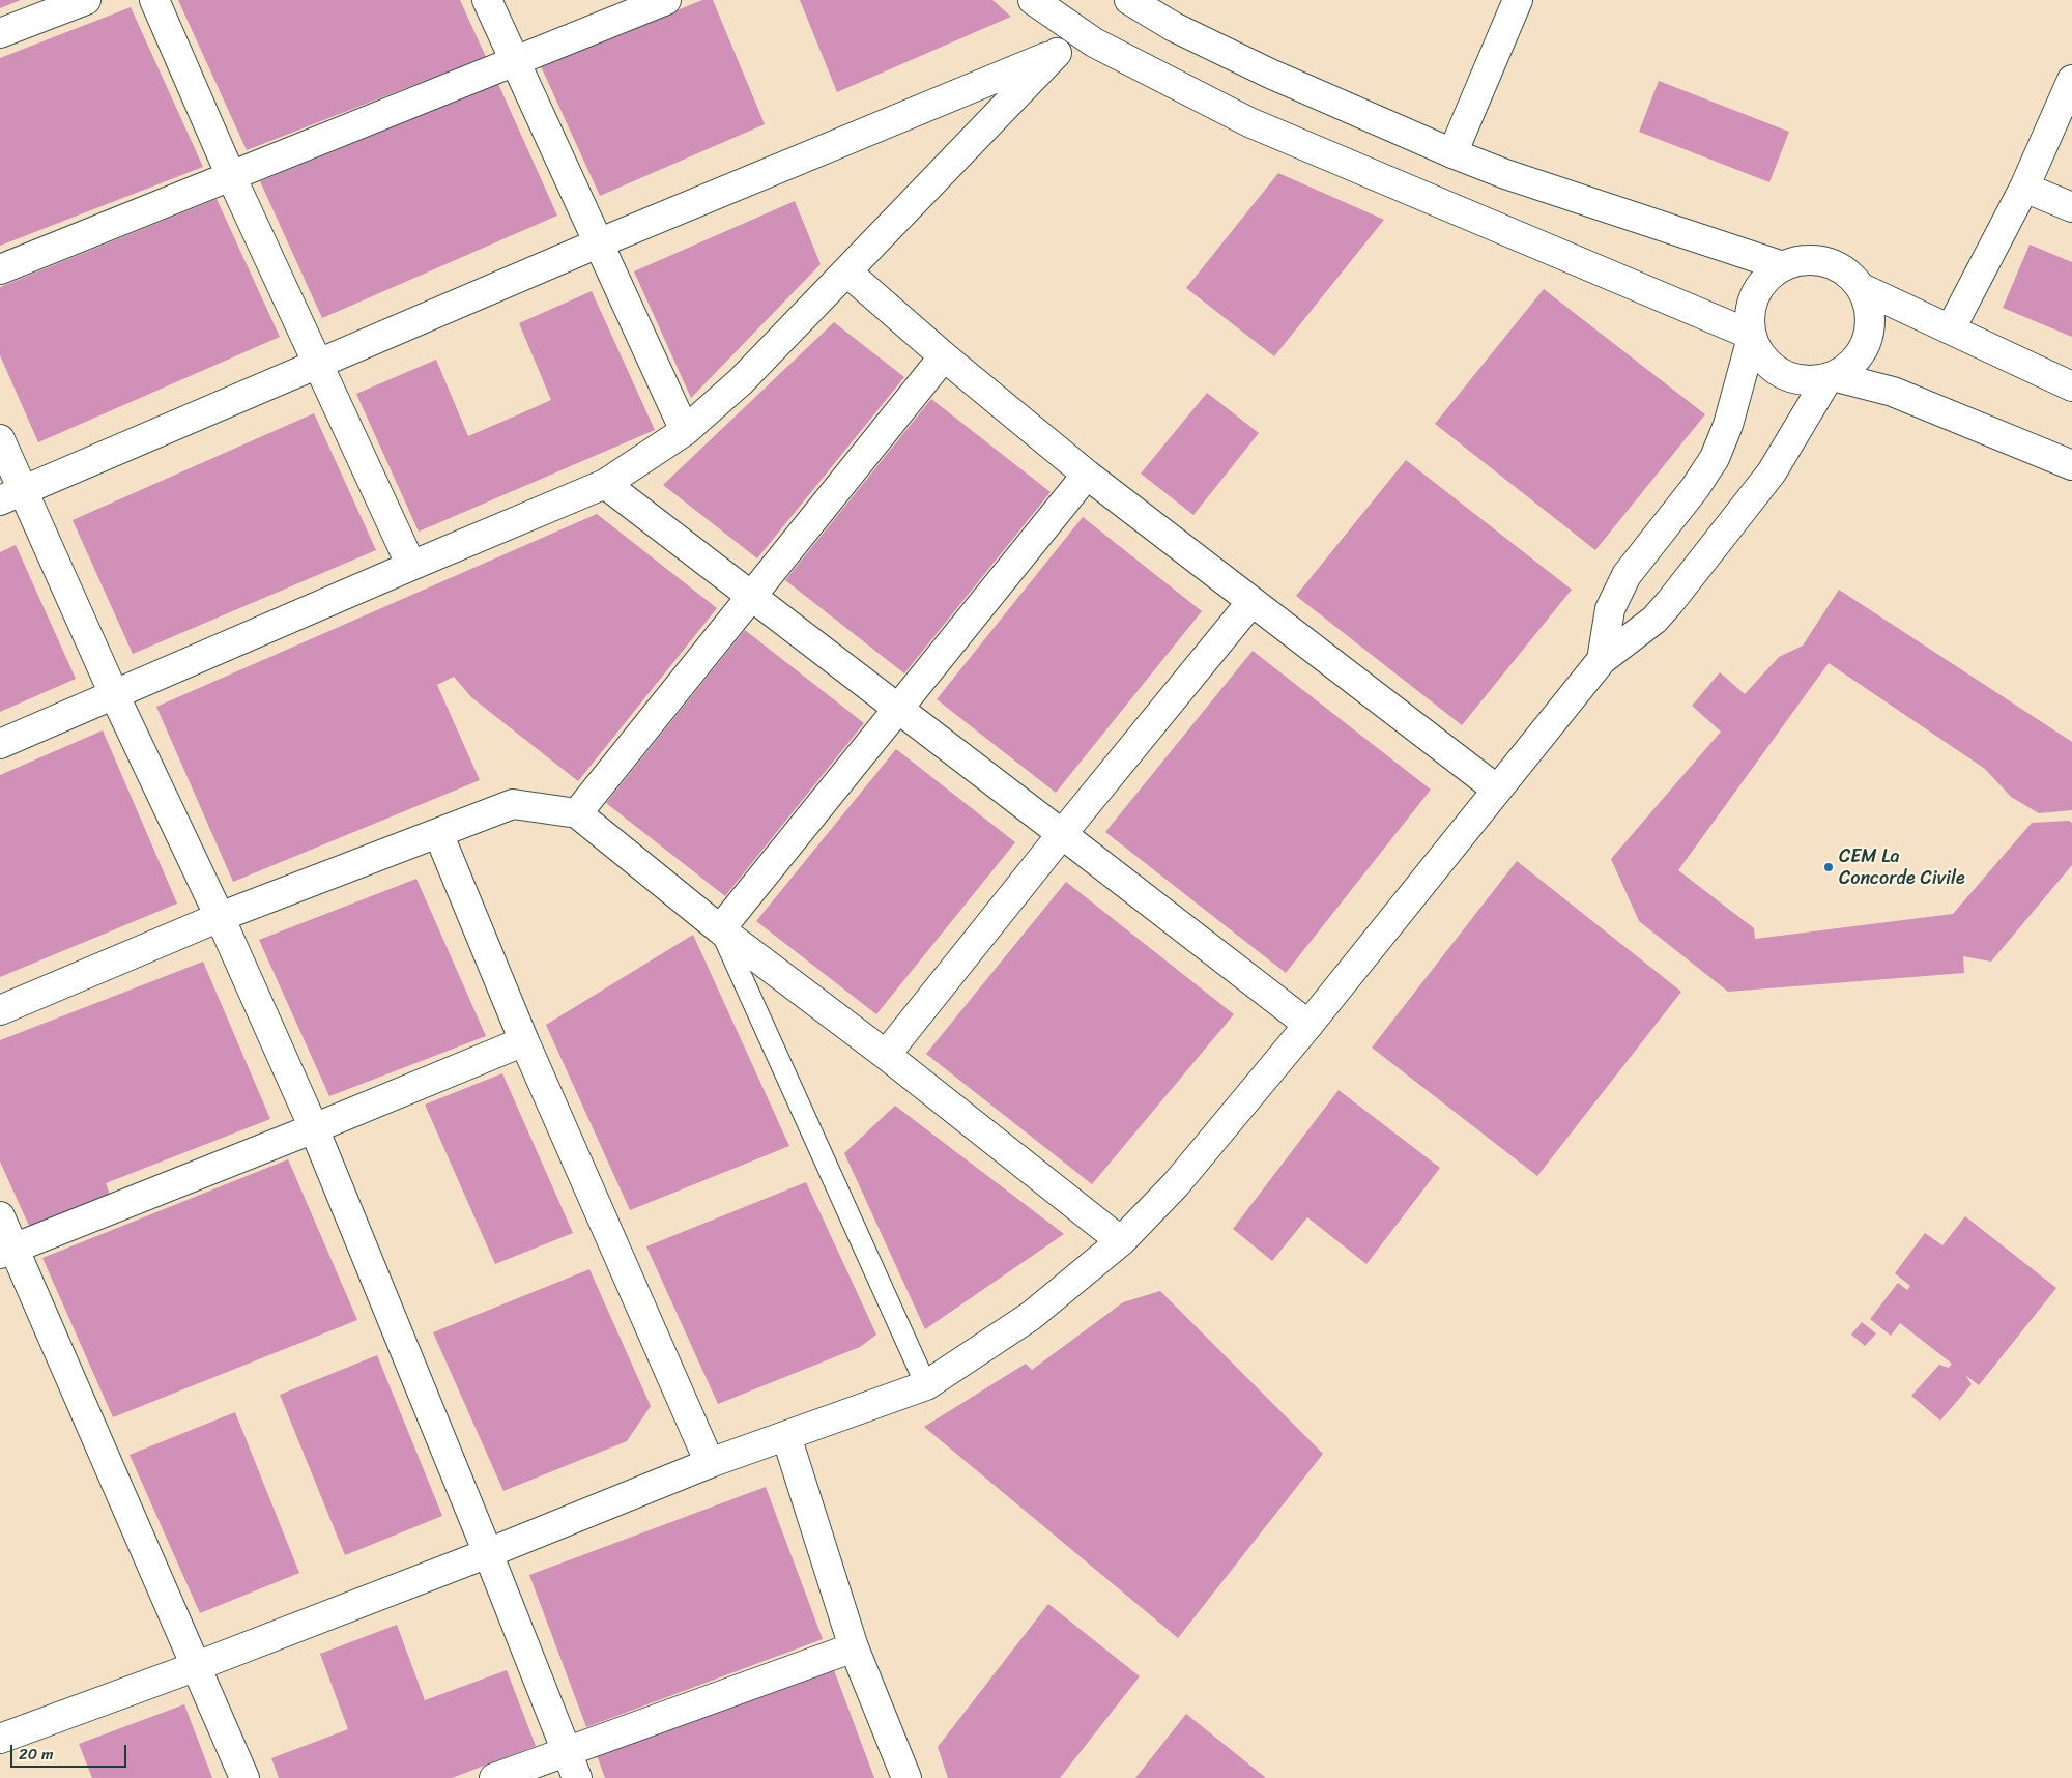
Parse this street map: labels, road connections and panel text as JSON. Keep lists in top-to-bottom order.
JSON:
{
  "places": ["CEM La Concorde Civile"],
  "scale_bar": "20 m"
}
